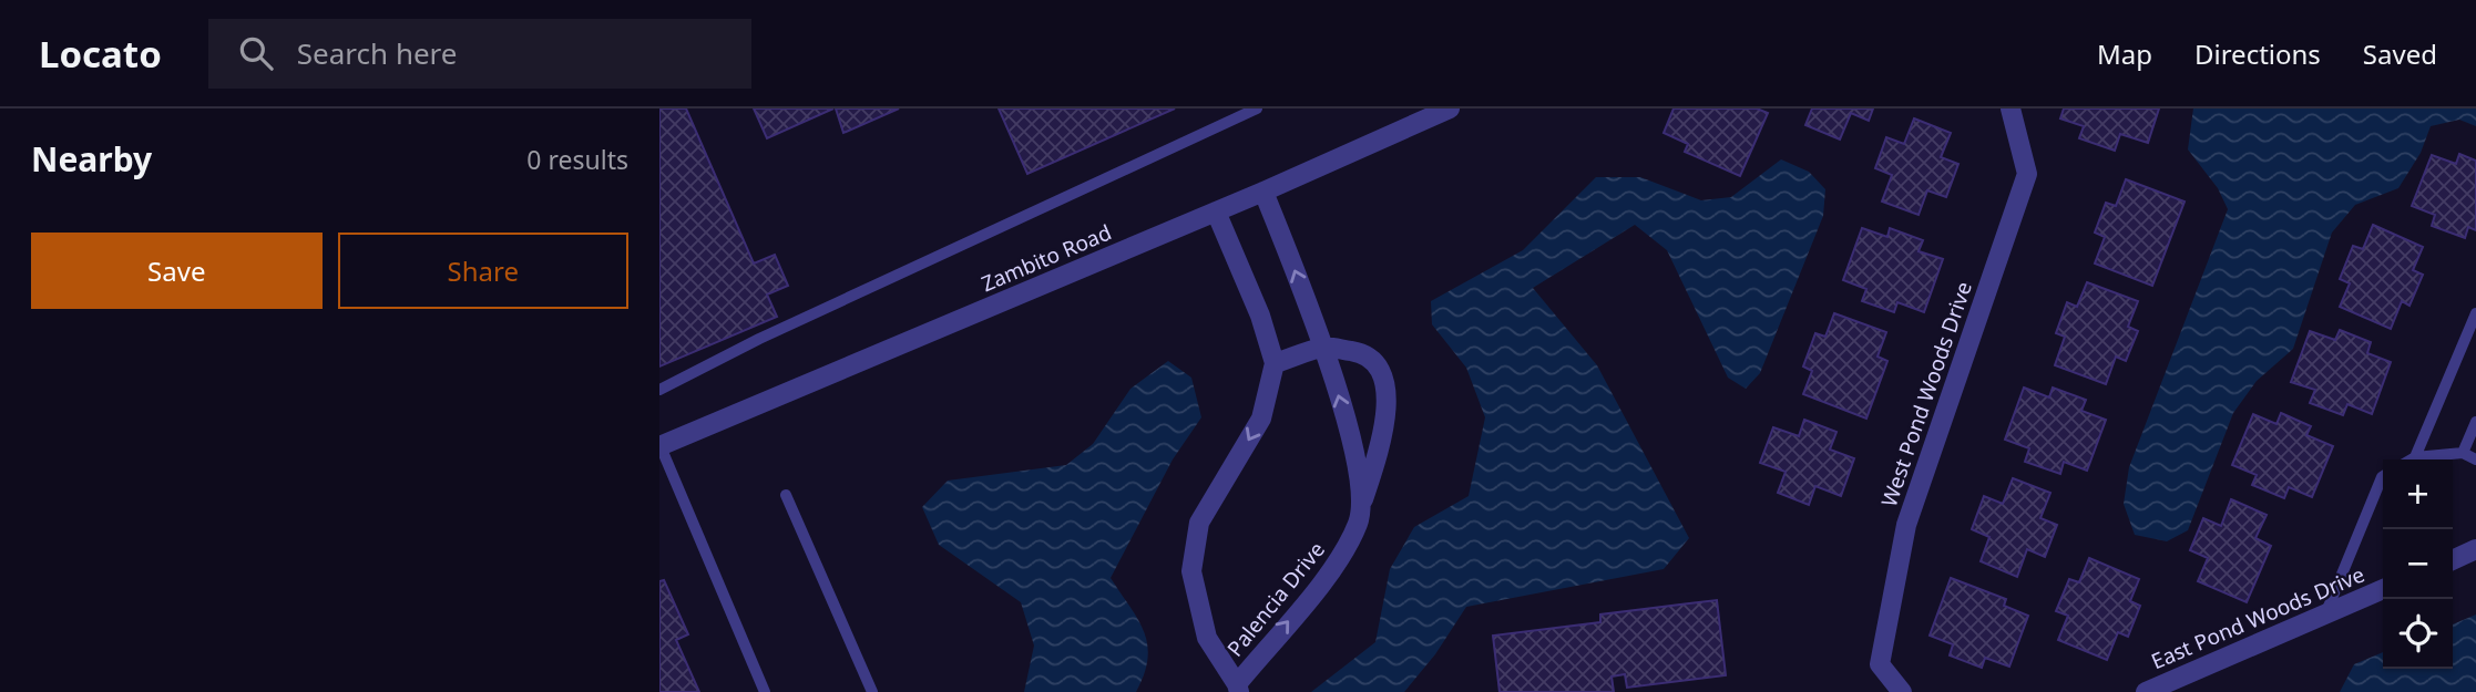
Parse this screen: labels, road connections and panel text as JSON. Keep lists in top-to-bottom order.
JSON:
{
  "streets": {
    "street": [
      "Zambito Road",
      "West Pond Woods Drive",
      "Palencia Drive",
      "East Pond Woods Drive"
    ]
  },
  "crossings": [
    ["Zambito Road", "Palencia Drive"]
  ],
  "page": {
    "header": "Locato",
    "search": "Search here",
    "nav": ["Map", "Directions", "Saved"],
    "heading": ["Nearby", "0 results"],
    "buttons": ["Save", "Share"],
    "map_buttons": ["+", "−"]
  }
}
